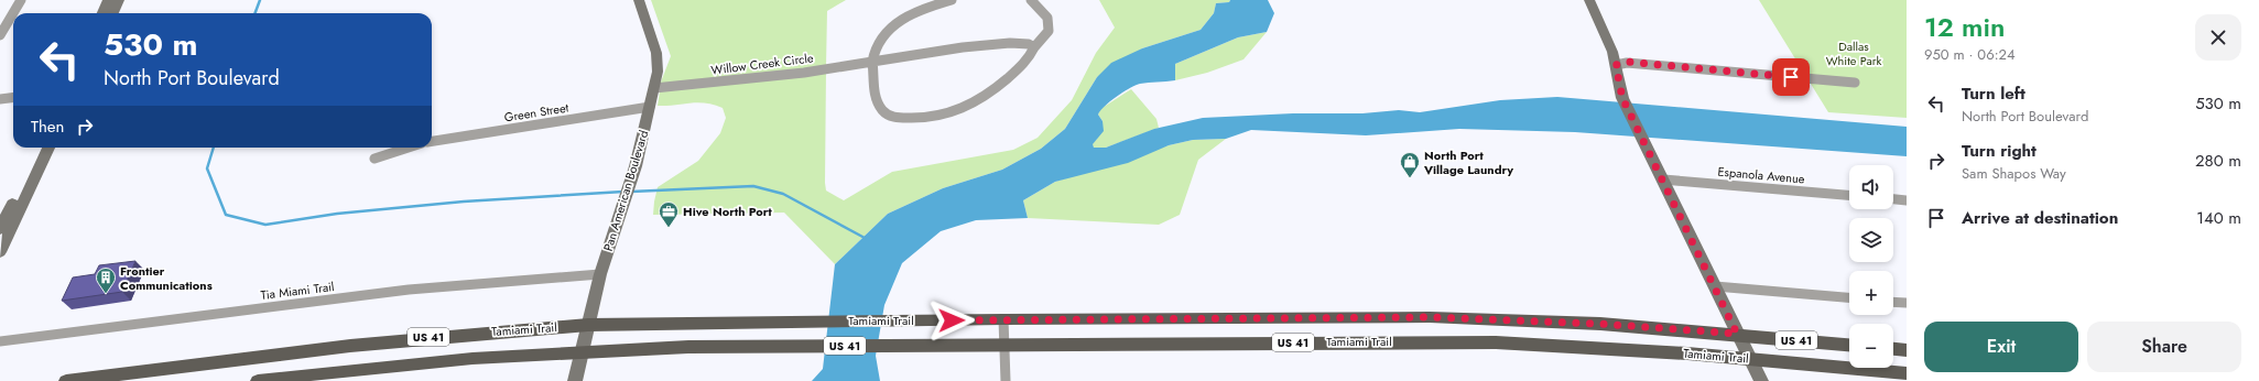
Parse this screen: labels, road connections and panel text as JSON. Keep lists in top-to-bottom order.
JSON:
{
  "streets": {
    "main road": ["Tamiami Trail", "US 41"],
    "street": [
      "Willow Creek Circle",
      "Green Street",
      "Espanola Avenue",
      "Pan American Boulevard",
      "Tia Miami Trail"
    ]
  },
  "crossings": [
    ["Willow Creek Circle", "Pan American Boulevard"],
    ["Green Street", "Pan American Boulevard"],
    ["Pan American Boulevard", "Tia Miami Trail"],
    ["Pan American Boulevard", "Tamiami Trail"]
  ],
  "parks": ["Dallas White Park"],
  "places": {
    "shop": ["North Port Village Laundry"],
    "office": ["Hive North Port"],
    "building": ["Frontier Communications"]
  },
  "page": {
    "heading": ["12 min", "950 m · 06:24"],
    "turn": ["530 m", "North Port Boulevard"],
    "list": [
      {
        "name": "Turn left",
        "note": "North Port Boulevard",
        "value": "530 m"
      },
      {
        "name": "Turn right",
        "note": "Sam Shapos Way",
        "value": "280 m"
      },
      {
        "name": "Arrive at destination",
        "value": "140 m"
      }
    ],
    "then": "Then",
    "map_buttons": ["+", "−"],
    "buttons": ["Exit", "Share"]
  }
}
